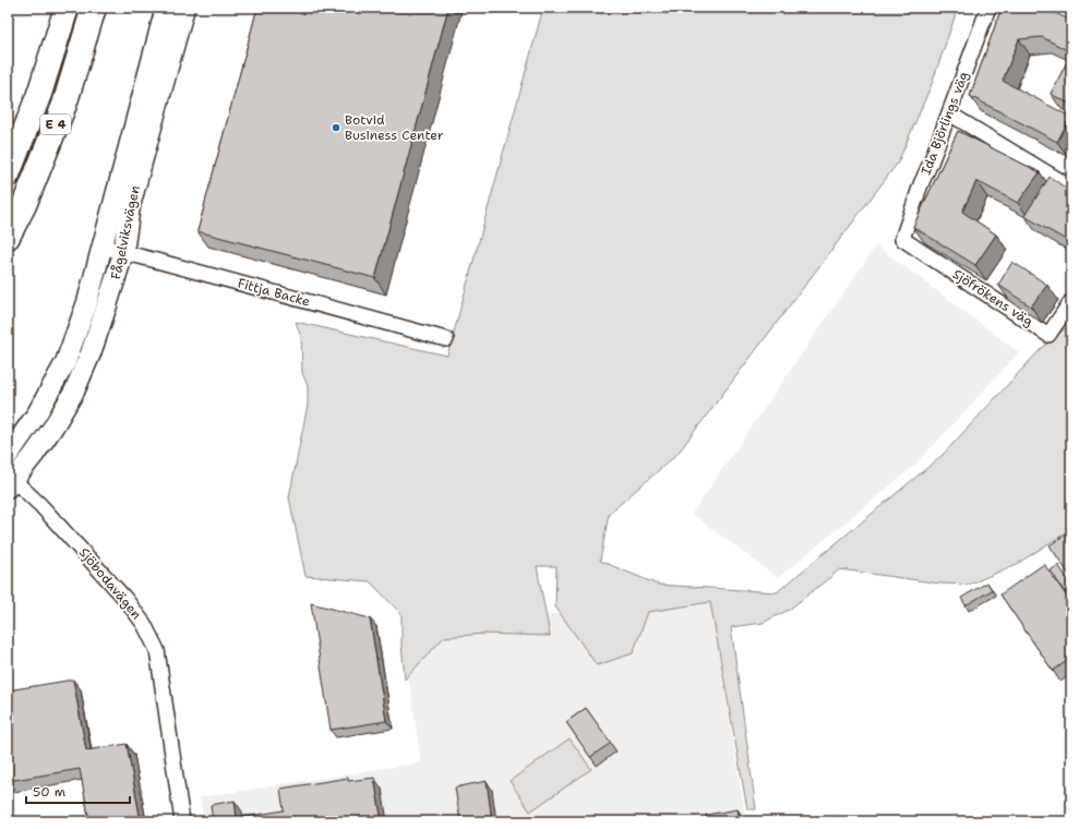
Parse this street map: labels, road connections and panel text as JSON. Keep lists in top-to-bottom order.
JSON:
{
  "streets": {
    "highway": ["E 4"],
    "main road": ["Fågelviksvägen"],
    "street": [
      "Ida Björlings väg",
      "Fittja Backe",
      "Sjöfrökens väg",
      "Sjöbodavägen"
    ]
  },
  "crossings": [
    ["Ida Björlings väg", "Sjöfrökens väg"],
    ["Fågelviksvägen", "Fittja Backe"],
    ["Fågelviksvägen", "Sjöbodavägen"]
  ],
  "places": ["Botvid Business Center"],
  "scale_bar": "50 m"
}
